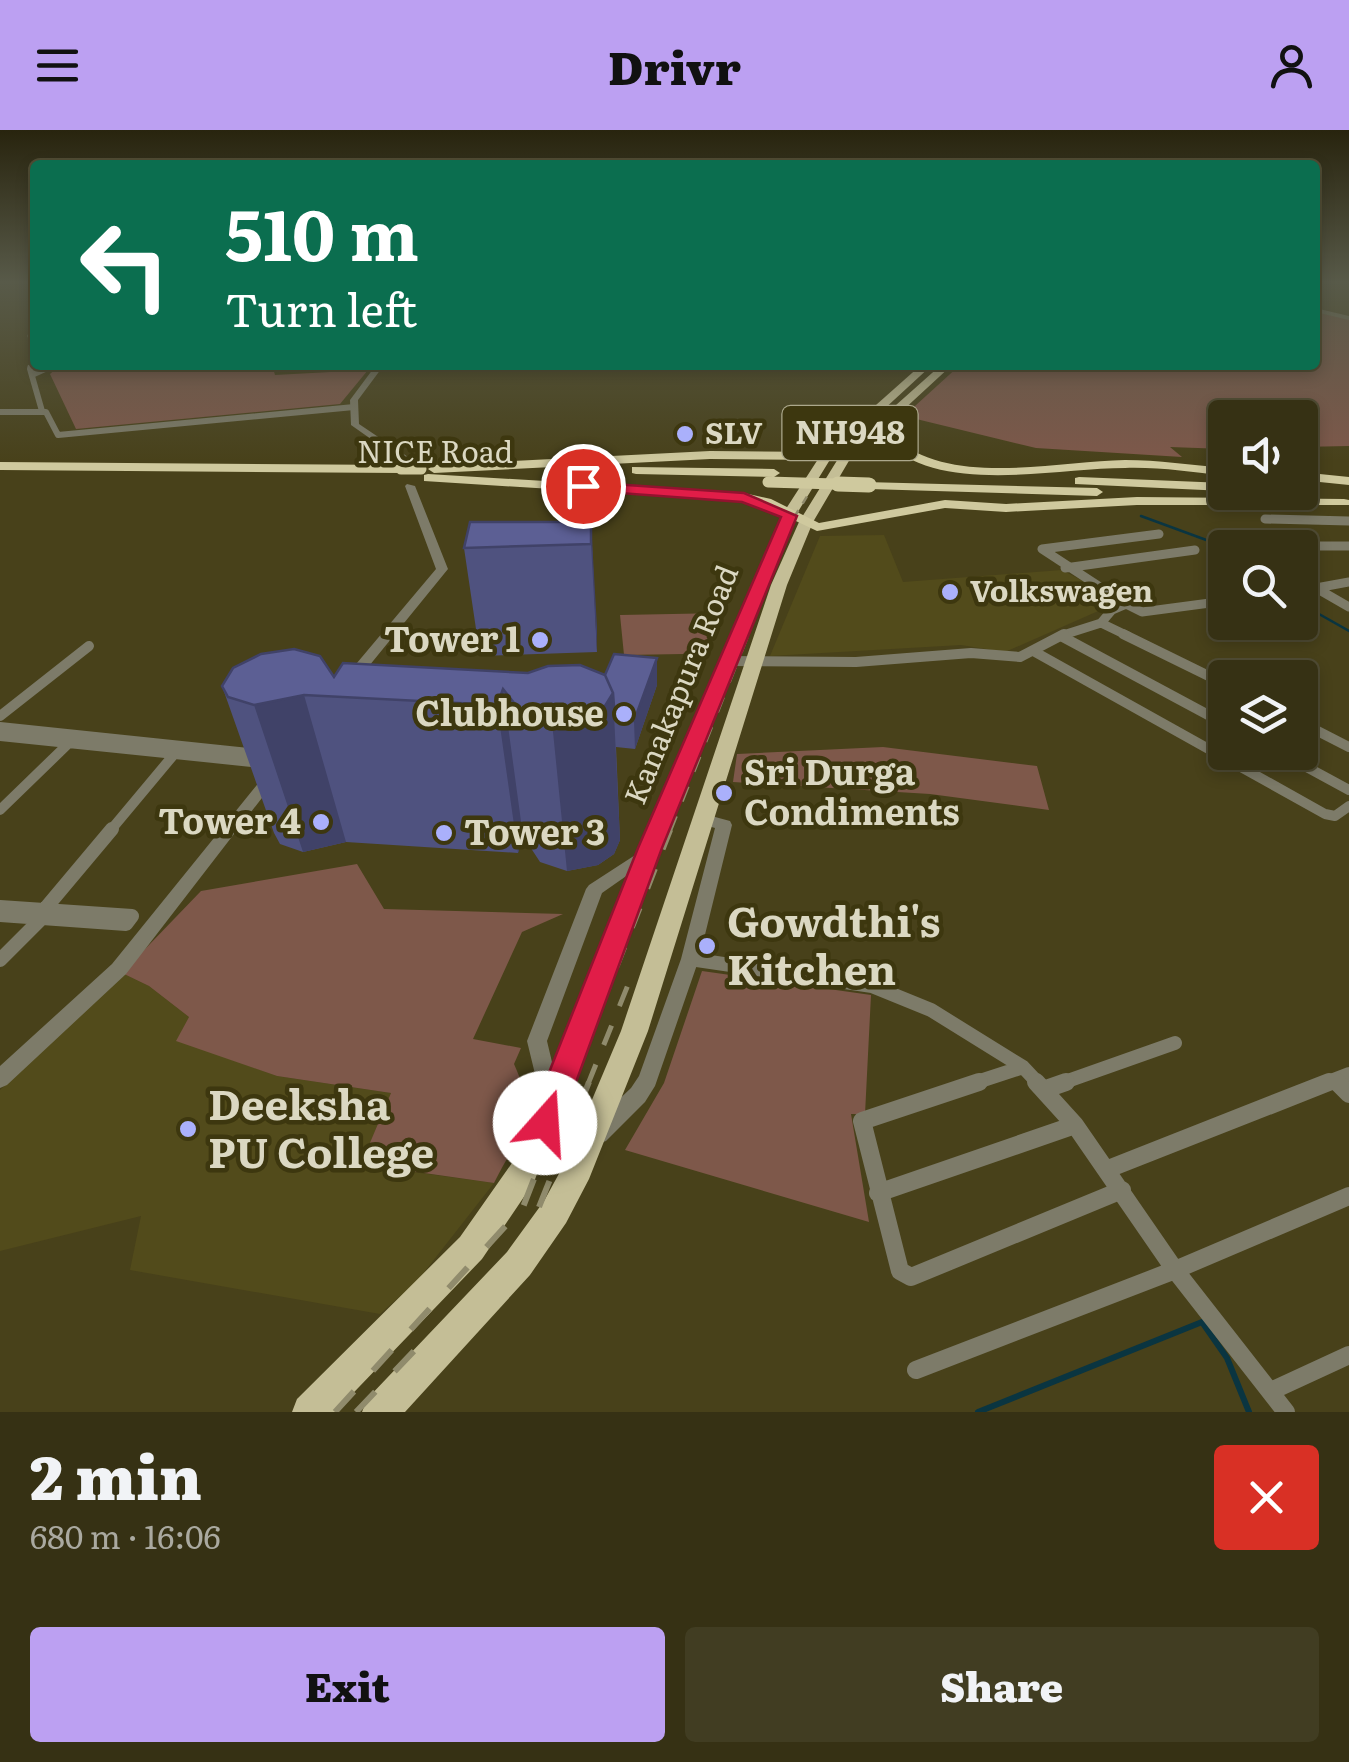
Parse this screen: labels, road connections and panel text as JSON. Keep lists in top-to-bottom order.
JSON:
{
  "streets": {
    "highway": ["NH948", "NICE Road", "Kanakapura Road"]
  },
  "places": [
    "SLV",
    "Volkswagen",
    "Tower 1",
    "Clubhouse",
    "Sri Durga Condiments",
    "Tower 4",
    "Tower 3",
    "Gowdthi's Kitchen",
    "Deeksha PU College"
  ],
  "page": {
    "header": "Drivr",
    "turn": ["510 m", "Turn left"],
    "heading": ["2 min", "680 m · 16:06"],
    "buttons": ["Exit", "Share"]
  }
}
